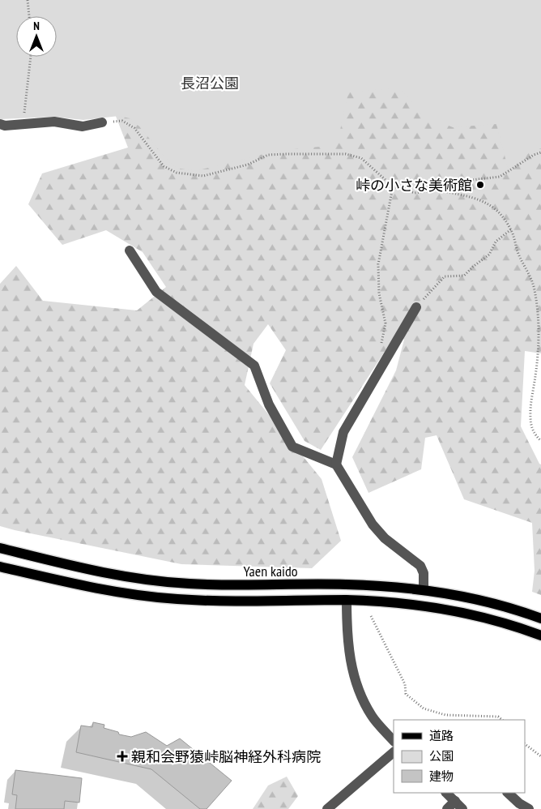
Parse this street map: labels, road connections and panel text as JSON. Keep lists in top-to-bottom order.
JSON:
{
  "streets": {
    "main road": ["Yaen kaido"]
  },
  "parks": ["長沼公園"],
  "places": {
    "other": ["峠の小さな美術館"],
    "health": ["親和会野猿峠脳神経外科病院"]
  },
  "legend": ["道路", "公園", "建物"],
  "north": "top"
}
